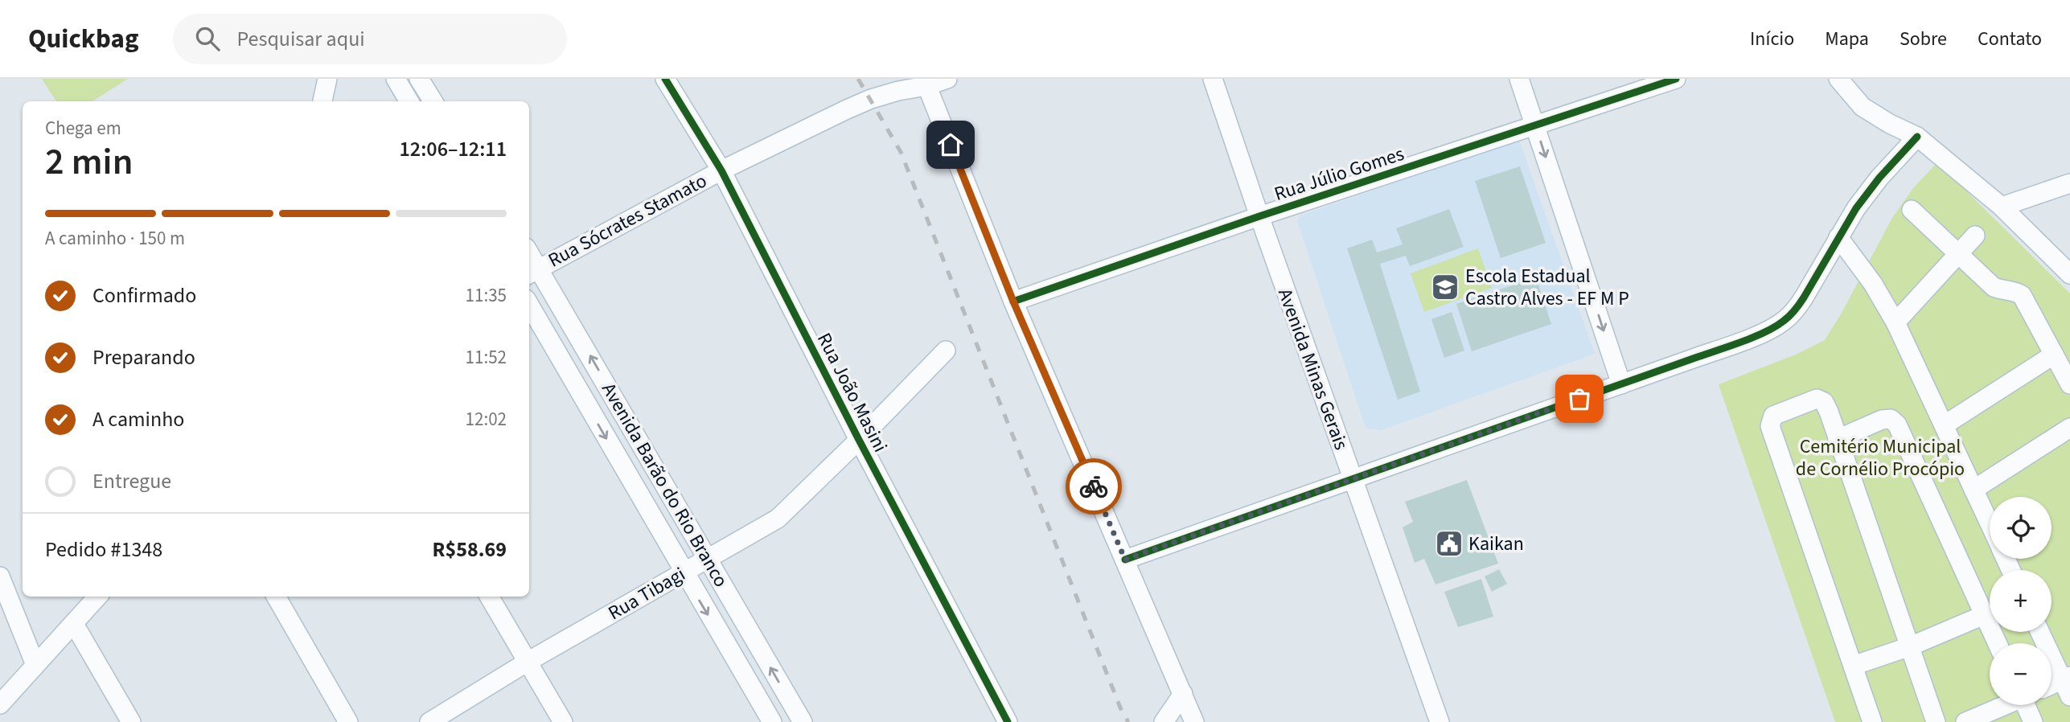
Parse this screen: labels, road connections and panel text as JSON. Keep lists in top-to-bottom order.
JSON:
{
  "streets": {
    "street": [
      "Rua Júlio Gomes",
      "Rua Sócrates Stamato",
      "Avenida Minas Gerais",
      "Rua João Masini",
      "Avenida Barão do Rio Branco",
      "Rua Tibagi"
    ]
  },
  "crossings": [
    ["Rua Júlio Gomes", "Avenida Minas Gerais"],
    ["Rua Sócrates Stamato", "Rua João Masini"],
    ["Rua Sócrates Stamato", "Avenida Barão do Rio Branco"],
    ["Rua João Masini", "Rua Tibagi"],
    ["Avenida Barão do Rio Branco", "Rua Tibagi"]
  ],
  "parks": ["Cemitério Municipal de Cornélio Procópio"],
  "places": {
    "school or university": ["Escola Estadual Castro Alves - EF M P"],
    "public building": ["Kaikan"]
  },
  "page": {
    "header": "Quickbag",
    "search": "Pesquisar aqui",
    "nav": [
      "Início",
      "Mapa",
      "Sobre",
      "Contato"
    ],
    "heading": ["2 min", "Chega em", "12:06–12:11"],
    "panel": ["Pedido #1348", "R$58.69"],
    "bar": "A caminho · 150 m",
    "list": [
      ["Confirmado", "11:35"],
      ["Preparando", "11:52"],
      ["A caminho", "12:02"],
      "Entregue"
    ],
    "map_buttons": ["+", "−"]
  }
}
